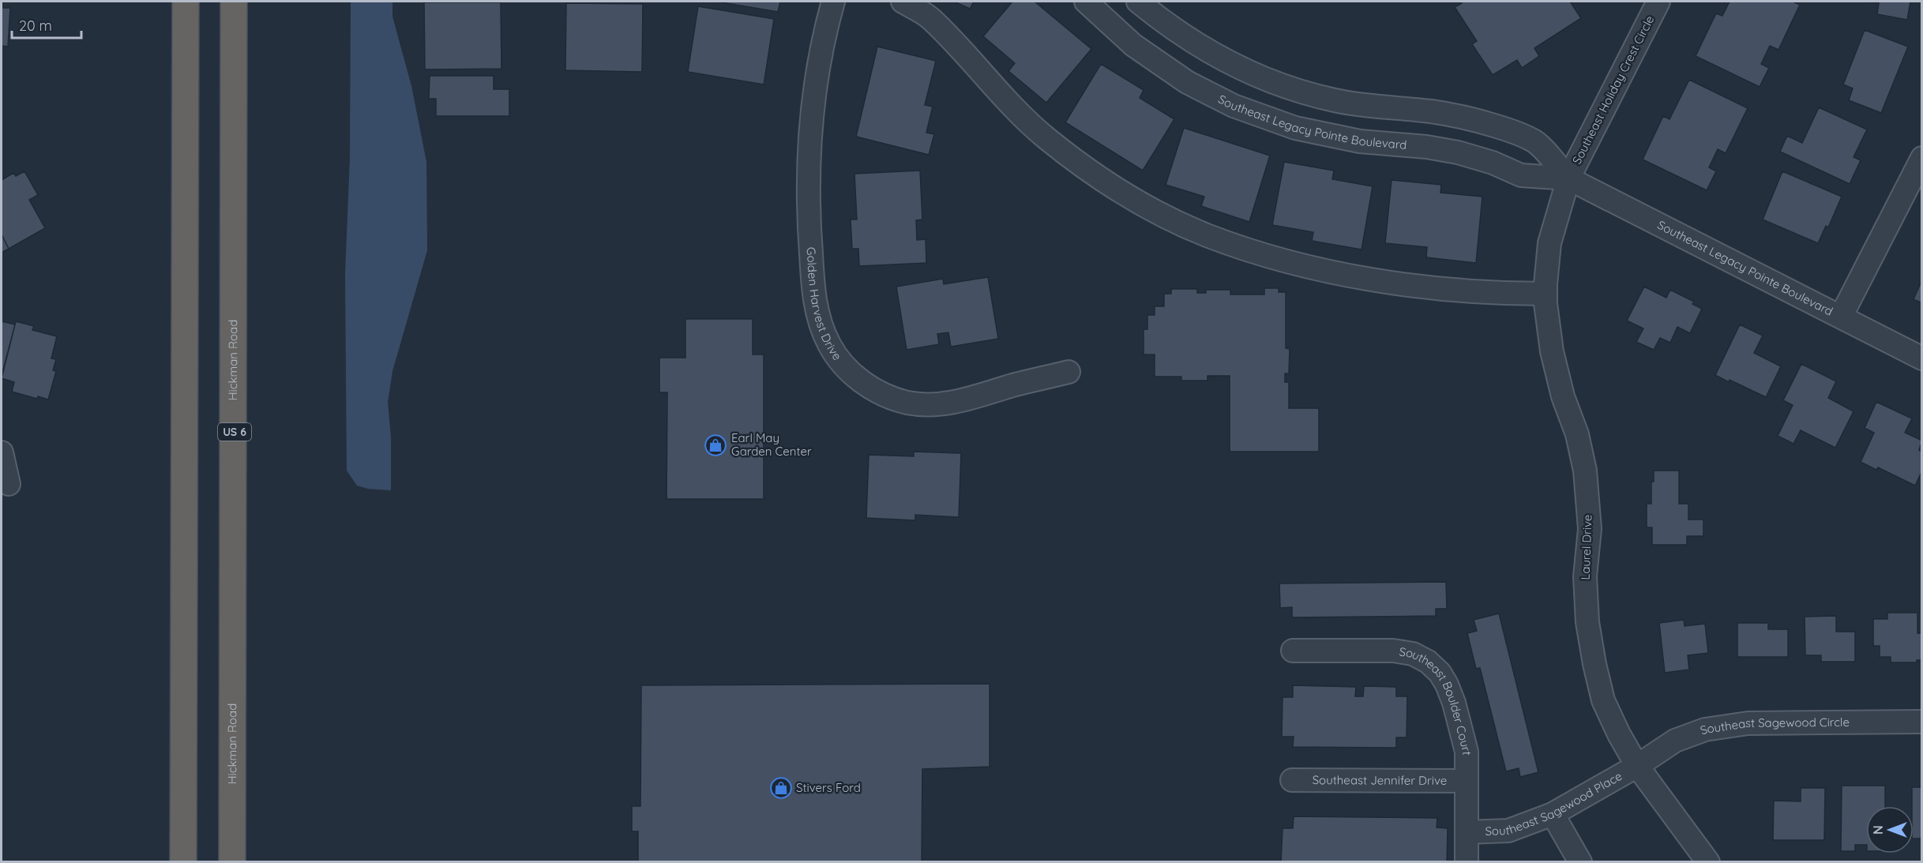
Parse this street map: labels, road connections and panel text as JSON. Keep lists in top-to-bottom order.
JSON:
{
  "streets": {
    "highway": ["Hickman Road", "US 6"],
    "street": [
      "Southeast Holiday Crest Circle",
      "Southeast Legacy Pointe Boulevard",
      "Golden Harvest Drive",
      "Laurel Drive",
      "Southeast Boulder Court",
      "Southeast Sagewood Circle",
      "Southeast Jennifer Drive",
      "Southeast Sagewood Place"
    ]
  },
  "crossings": [
    ["Southeast Holiday Crest Circle", "Southeast Legacy Pointe Boulevard"],
    ["Southeast Holiday Crest Circle", "Laurel Drive"],
    ["Southeast Legacy Pointe Boulevard", "Laurel Drive"],
    ["Laurel Drive", "Southeast Sagewood Circle"],
    ["Laurel Drive", "Southeast Sagewood Place"],
    ["Southeast Boulder Court", "Southeast Jennifer Drive"],
    ["Southeast Boulder Court", "Southeast Sagewood Place"],
    ["Southeast Sagewood Circle", "Southeast Sagewood Place"]
  ],
  "places": {
    "shop": ["Earl May Garden Center", "Stivers Ford"]
  },
  "scale_bar": "20 m",
  "north": "left"
}
